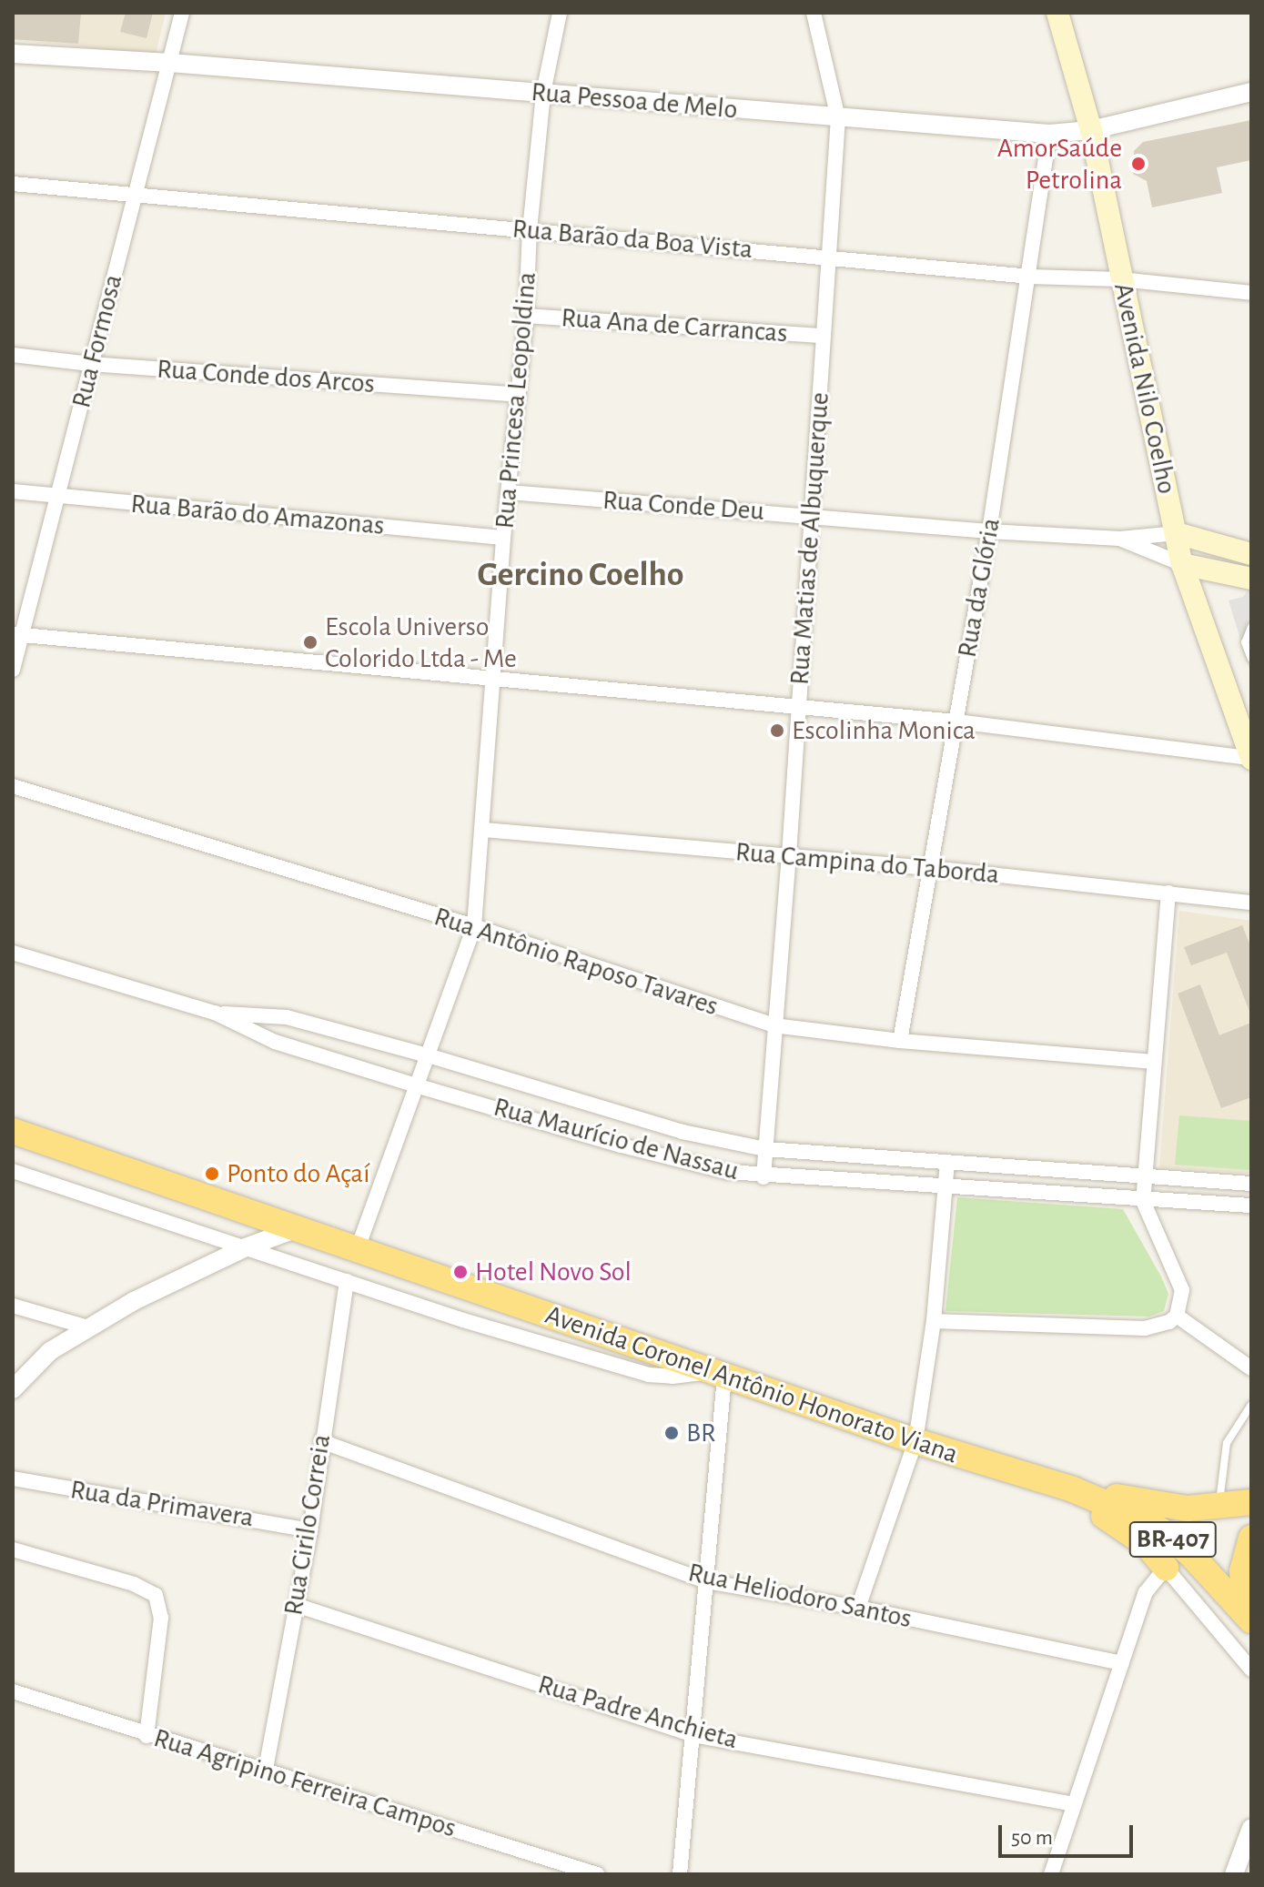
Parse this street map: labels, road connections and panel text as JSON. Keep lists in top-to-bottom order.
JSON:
{
  "streets": {
    "highway": ["Avenida Coronel Antônio Honorato Viana", "BR-407"],
    "main road": ["Avenida Nilo Coelho"],
    "street": [
      "Rua Pessoa de Melo",
      "Rua Barão da Boa Vista",
      "Rua Ana de Carrancas",
      "Rua Formosa",
      "Rua Conde dos Arcos",
      "Rua Princesa Leopoldina",
      "Rua Conde Deu",
      "Rua Barão do Amazonas",
      "Rua Matias de Albuquerque",
      "Rua da Glória",
      "Rua Campina do Taborda",
      "Rua Antônio Raposo Tavares",
      "Rua Maurício de Nassau",
      "Rua da Primavera",
      "Rua Cirilo Correia",
      "Rua Heliodoro Santos",
      "Rua Padre Anchieta",
      "Rua Agripino Ferreira Campos"
    ]
  },
  "crossings": [
    ["Rua Pessoa de Melo", "Rua Formosa"],
    ["Rua Pessoa de Melo", "Avenida Nilo Coelho"],
    ["Rua Pessoa de Melo", "Rua Princesa Leopoldina"],
    ["Rua Pessoa de Melo", "Rua Matias de Albuquerque"],
    ["Rua Pessoa de Melo", "Rua da Glória"],
    ["Rua Barão da Boa Vista", "Rua Formosa"],
    ["Rua Barão da Boa Vista", "Avenida Nilo Coelho"],
    ["Rua Barão da Boa Vista", "Rua Princesa Leopoldina"],
    ["Rua Barão da Boa Vista", "Rua Matias de Albuquerque"],
    ["Rua Barão da Boa Vista", "Rua da Glória"],
    ["Rua Ana de Carrancas", "Rua Princesa Leopoldina"],
    ["Rua Ana de Carrancas", "Rua Matias de Albuquerque"],
    ["Rua Formosa", "Rua Conde dos Arcos"],
    ["Rua Formosa", "Rua Barão do Amazonas"],
    ["Rua Conde dos Arcos", "Rua Princesa Leopoldina"],
    ["Avenida Nilo Coelho", "Rua Conde Deu"],
    ["Rua Princesa Leopoldina", "Rua Conde Deu"],
    ["Rua Princesa Leopoldina", "Rua Barão do Amazonas"],
    ["Rua Princesa Leopoldina", "Rua Campina do Taborda"],
    ["Rua Princesa Leopoldina", "Rua Antônio Raposo Tavares"],
    ["Rua Princesa Leopoldina", "Rua Maurício de Nassau"],
    ["Rua Princesa Leopoldina", "Avenida Coronel Antônio Honorato Viana"],
    ["Rua Conde Deu", "Rua Matias de Albuquerque"],
    ["Rua Conde Deu", "Rua da Glória"],
    ["Rua Matias de Albuquerque", "Rua Campina do Taborda"],
    ["Rua Matias de Albuquerque", "Rua Antônio Raposo Tavares"],
    ["Rua Matias de Albuquerque", "Rua Maurício de Nassau"],
    ["Rua da Glória", "Rua Campina do Taborda"],
    ["Rua da Glória", "Rua Antônio Raposo Tavares"],
    ["Avenida Coronel Antônio Honorato Viana", "BR-407"],
    ["Rua da Primavera", "Rua Cirilo Correia"],
    ["Rua Cirilo Correia", "Rua Heliodoro Santos"],
    ["Rua Cirilo Correia", "Rua Padre Anchieta"],
    ["Rua Cirilo Correia", "Rua Agripino Ferreira Campos"]
  ],
  "districts": ["Gercino Coelho"],
  "places": [
    "AmorSaúde Petrolina",
    "Escola Universo Colorido Ltda - Me",
    "Escolinha Monica",
    "Ponto do Açaí",
    "Hotel Novo Sol",
    "BR"
  ],
  "scale_bar": "50 m"
}
